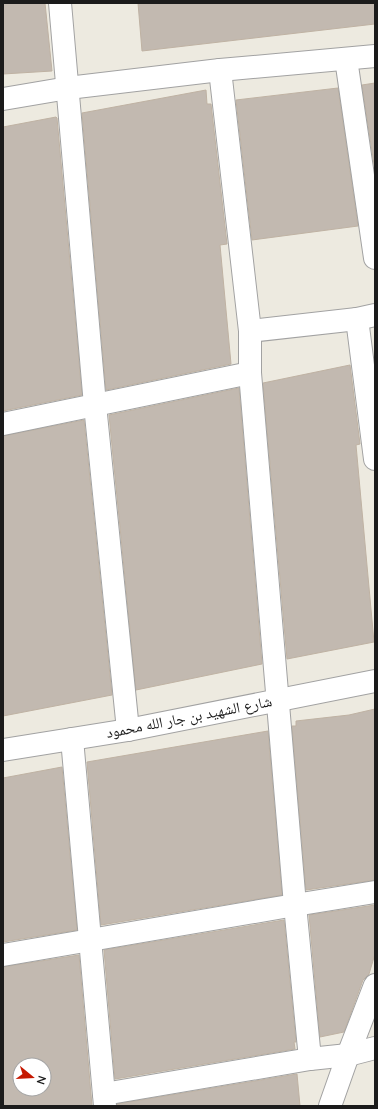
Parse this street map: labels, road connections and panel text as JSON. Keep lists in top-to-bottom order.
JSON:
{
  "streets": {
    "street": ["شارع الشهيد بن جار الله محمود"]
  },
  "north": "right"
}
